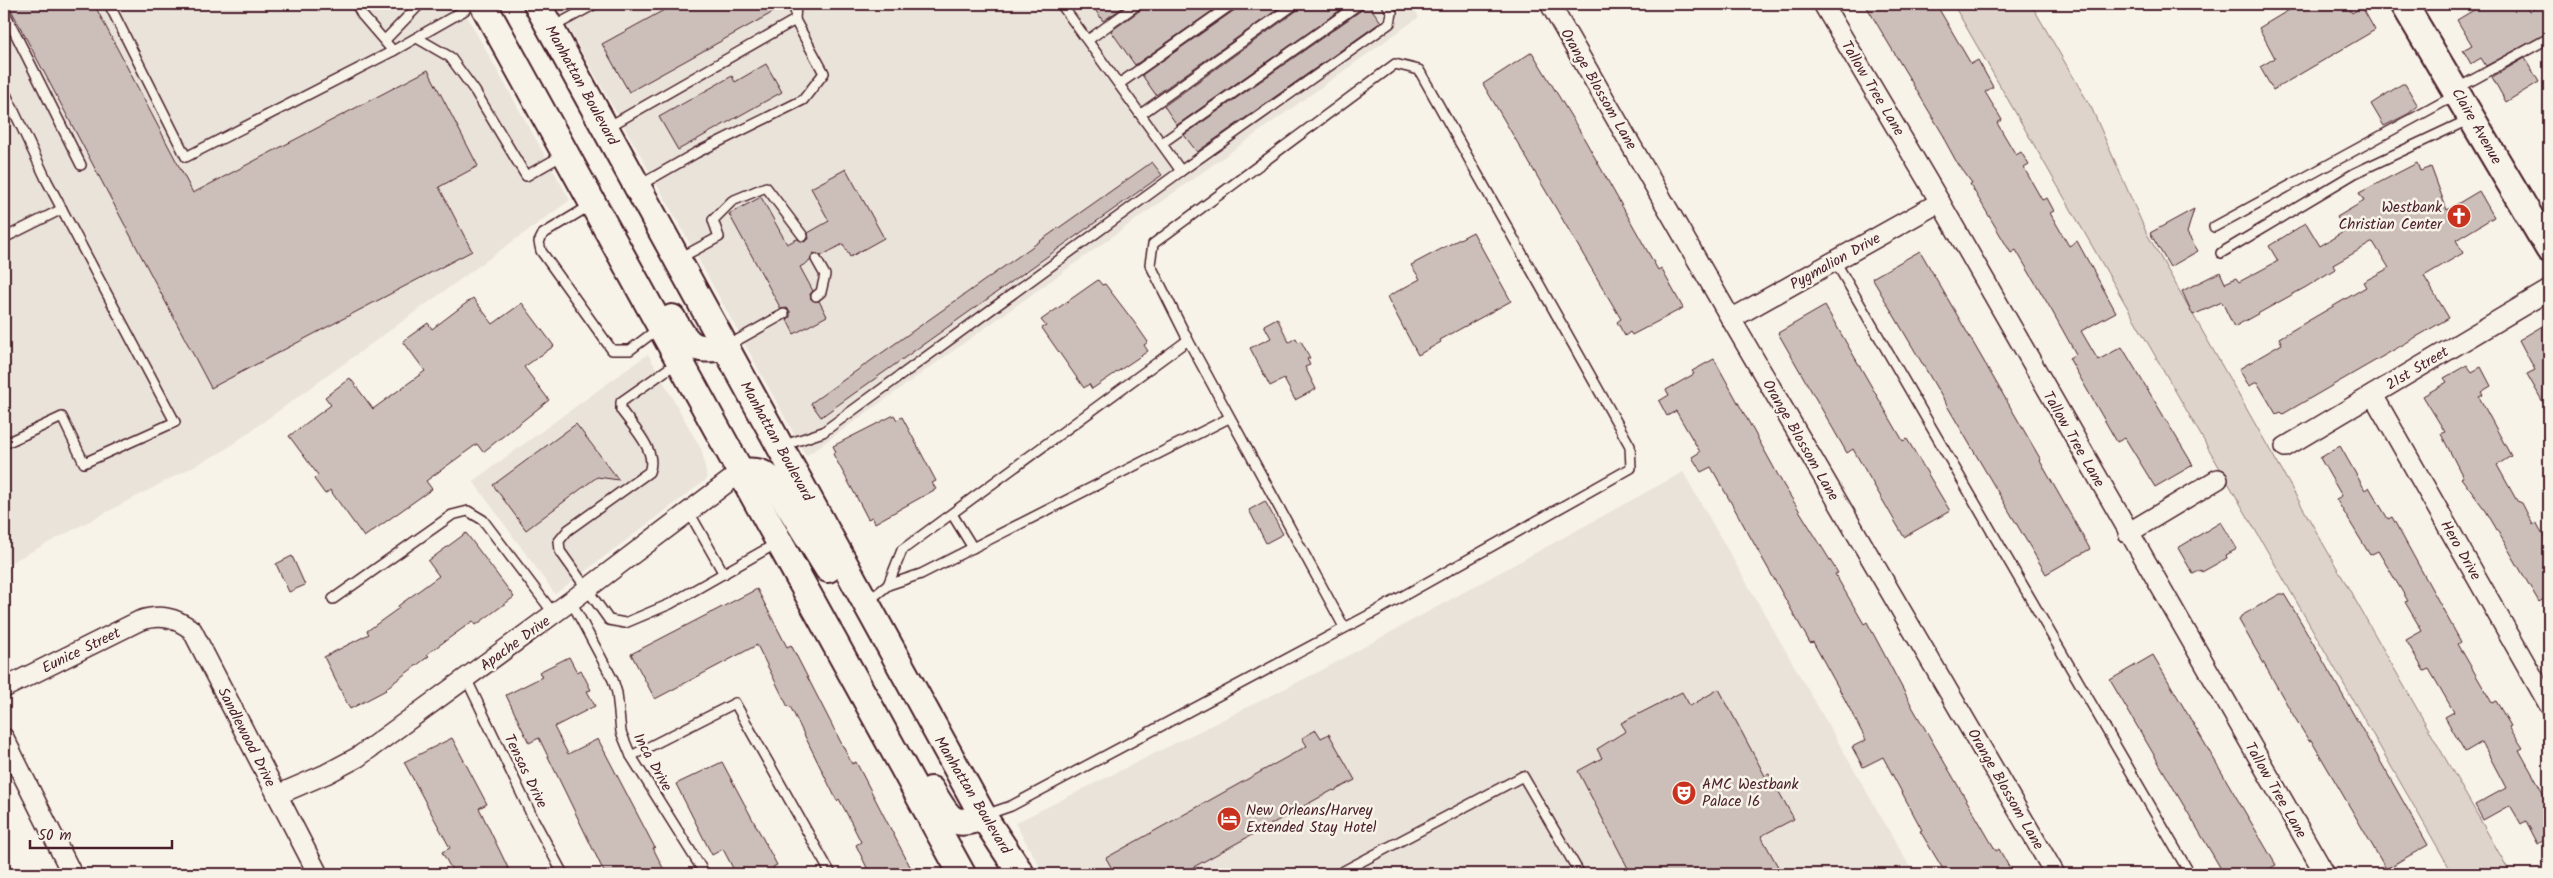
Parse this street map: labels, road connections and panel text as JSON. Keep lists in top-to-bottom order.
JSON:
{
  "streets": {
    "street": [
      "Manhattan Boulevard",
      "Tallow Tree Lane",
      "Orange Blossom Lane",
      "Claire Avenue",
      "Pygmalion Drive",
      "21st Street",
      "Hero Drive",
      "Apache Drive",
      "Eunice Street",
      "Sandlewood Drive"
    ],
    "lane": ["Inca Drive", "Tensas Drive"]
  },
  "crossings": [
    ["Tallow Tree Lane", "Pygmalion Drive"],
    ["Orange Blossom Lane", "Pygmalion Drive"],
    ["21st Street", "Hero Drive"],
    ["Apache Drive", "Sandlewood Drive"],
    ["Apache Drive", "Inca Drive"],
    ["Apache Drive", "Tensas Drive"],
    ["Eunice Street", "Sandlewood Drive"]
  ],
  "places": {
    "church": ["Westbank Christian Center"],
    "theatre": ["AMC Westbank Palace 16"],
    "hotel": ["New Orleans/Harvey Extended Stay Hotel"]
  },
  "scale_bar": "50 m"
}
